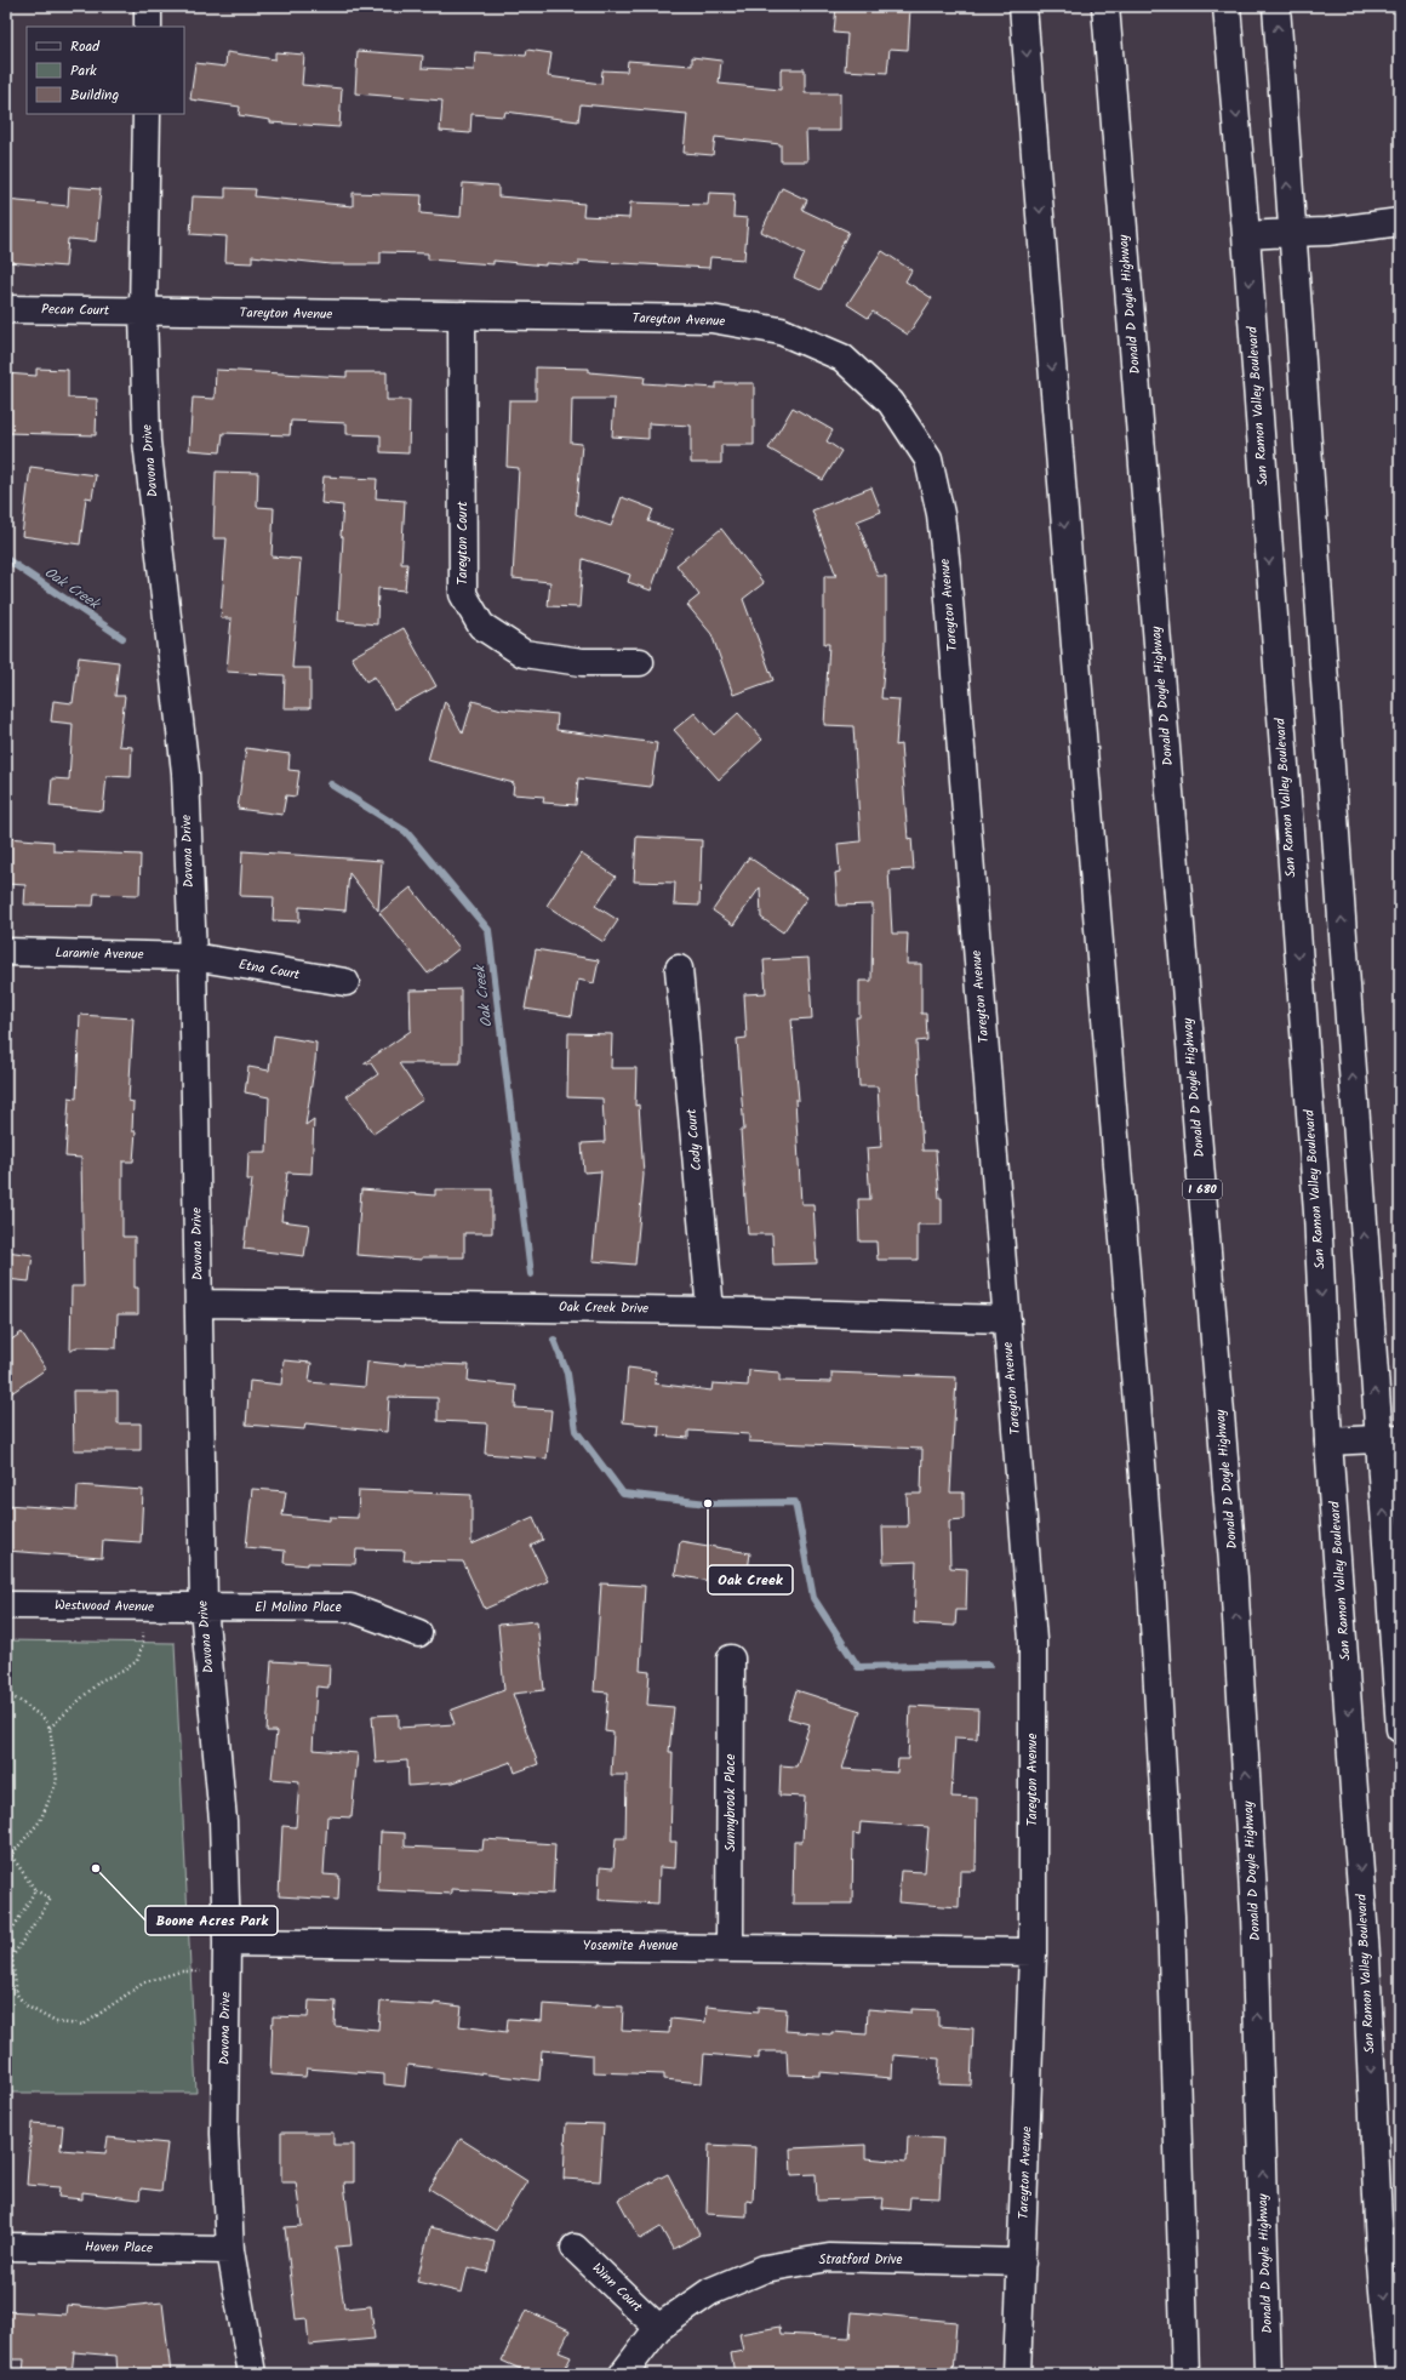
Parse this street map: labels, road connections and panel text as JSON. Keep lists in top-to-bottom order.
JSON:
{
  "streets": {
    "main road": [
      "Donald D Doyle Highway",
      "Pecan Court",
      "Tareyton Avenue",
      "San Ramon Valley Boulevard",
      "Davona Drive",
      "Tareyton Court",
      "Laramie Avenue",
      "Etna Court",
      "Cody Court",
      "I 680",
      "Oak Creek Drive",
      "Westwood Avenue",
      "El Molino Place",
      "Sunnybrook Place",
      "Yosemite Avenue",
      "Haven Place",
      "Stratford Drive",
      "Winn Court"
    ]
  },
  "crossings": [
    ["Pecan Court", "Tareyton Avenue"],
    ["Pecan Court", "Davona Drive"],
    ["Tareyton Avenue", "Davona Drive"],
    ["Tareyton Avenue", "Tareyton Court"],
    ["Tareyton Avenue", "Oak Creek Drive"],
    ["Tareyton Avenue", "Yosemite Avenue"],
    ["Tareyton Avenue", "Stratford Drive"],
    ["Davona Drive", "Laramie Avenue"],
    ["Davona Drive", "Etna Court"],
    ["Davona Drive", "Oak Creek Drive"],
    ["Davona Drive", "Westwood Avenue"],
    ["Davona Drive", "El Molino Place"],
    ["Davona Drive", "Yosemite Avenue"],
    ["Davona Drive", "Haven Place"],
    ["Laramie Avenue", "Etna Court"],
    ["Cody Court", "Oak Creek Drive"],
    ["Westwood Avenue", "El Molino Place"],
    ["Sunnybrook Place", "Yosemite Avenue"],
    ["Stratford Drive", "Winn Court"]
  ],
  "water": ["Oak Creek"],
  "places": ["Oak Creek", "Boone Acres Park"],
  "legend": ["Road", "Park", "Building"]
}
